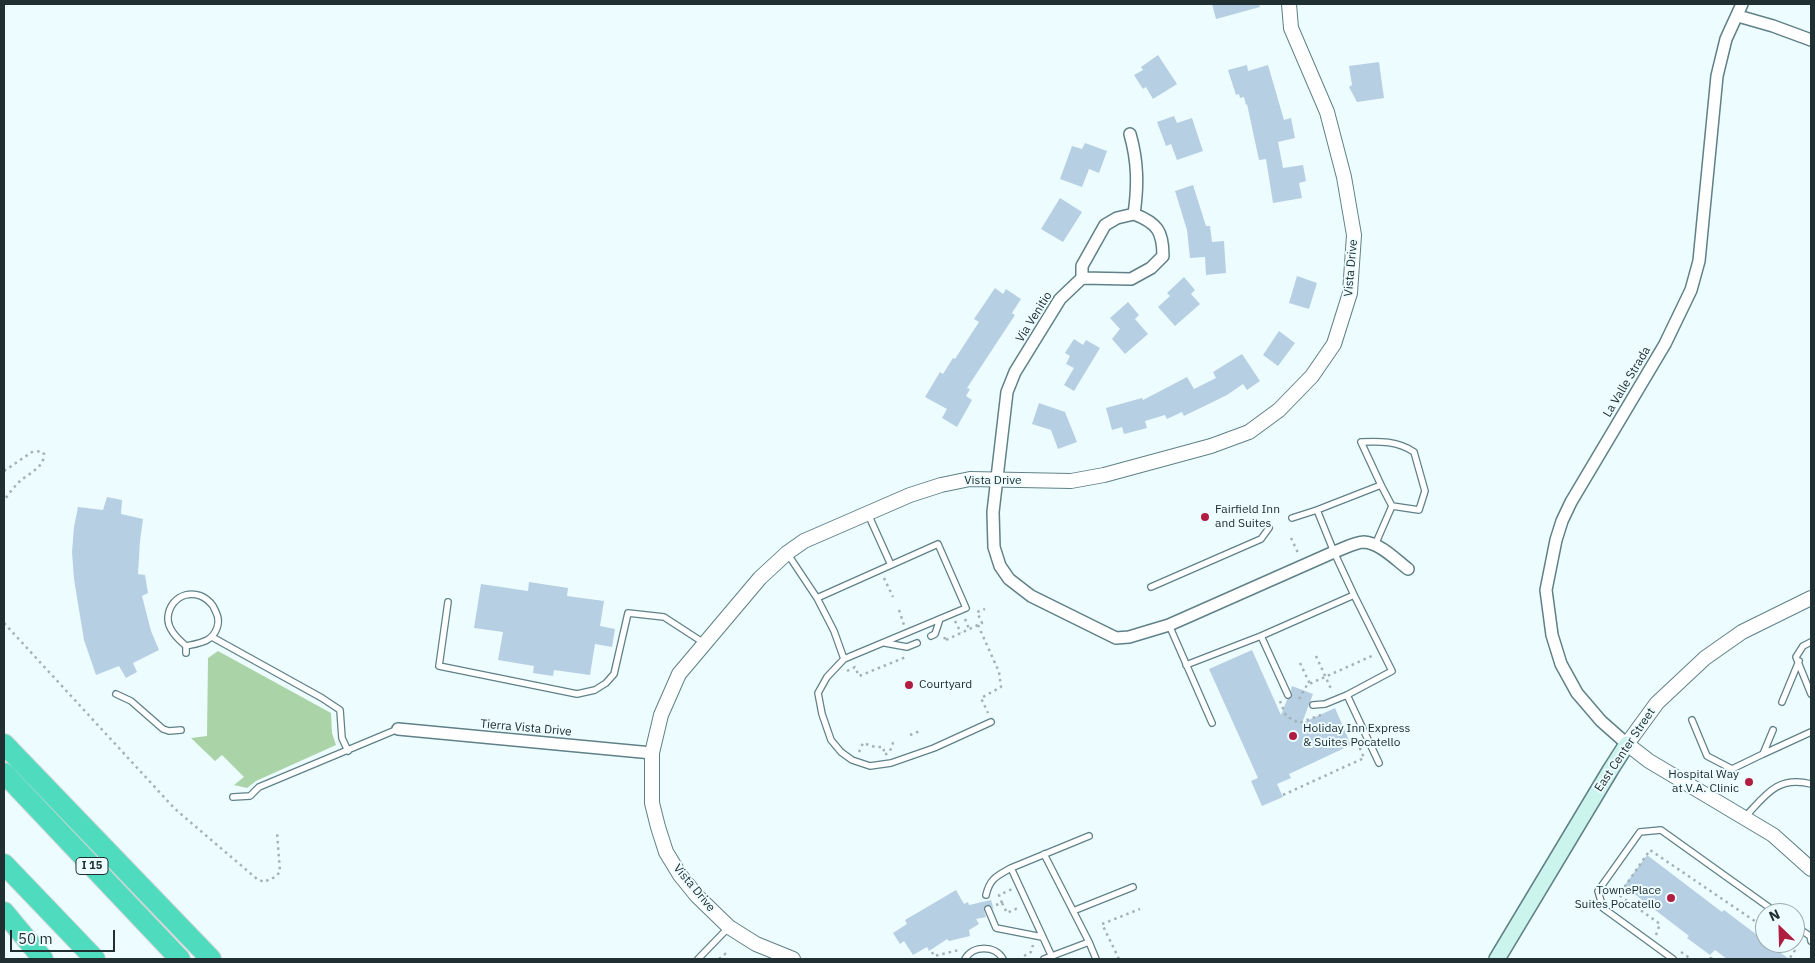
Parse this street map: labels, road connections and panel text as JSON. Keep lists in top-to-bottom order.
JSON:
{
  "streets": {
    "highway": ["I 15"],
    "main road": ["East Center Street"],
    "street": [
      "Vista Drive",
      "Via Venitio",
      "La Valle Strada",
      "Tierra Vista Drive"
    ]
  },
  "crossings": [
    ["Vista Drive", "Via Venitio"],
    ["Vista Drive", "Tierra Vista Drive"],
    ["La Valle Strada", "East Center Street"]
  ],
  "places": [
    "Fairfield Inn and Suites",
    "Courtyard",
    "Holiday Inn Express & Suites Pocatello",
    "Hospital Way at V.A. Clinic",
    "TownePlace Suites Pocatello"
  ],
  "scale_bar": "50 m",
  "north": "top left"
}
